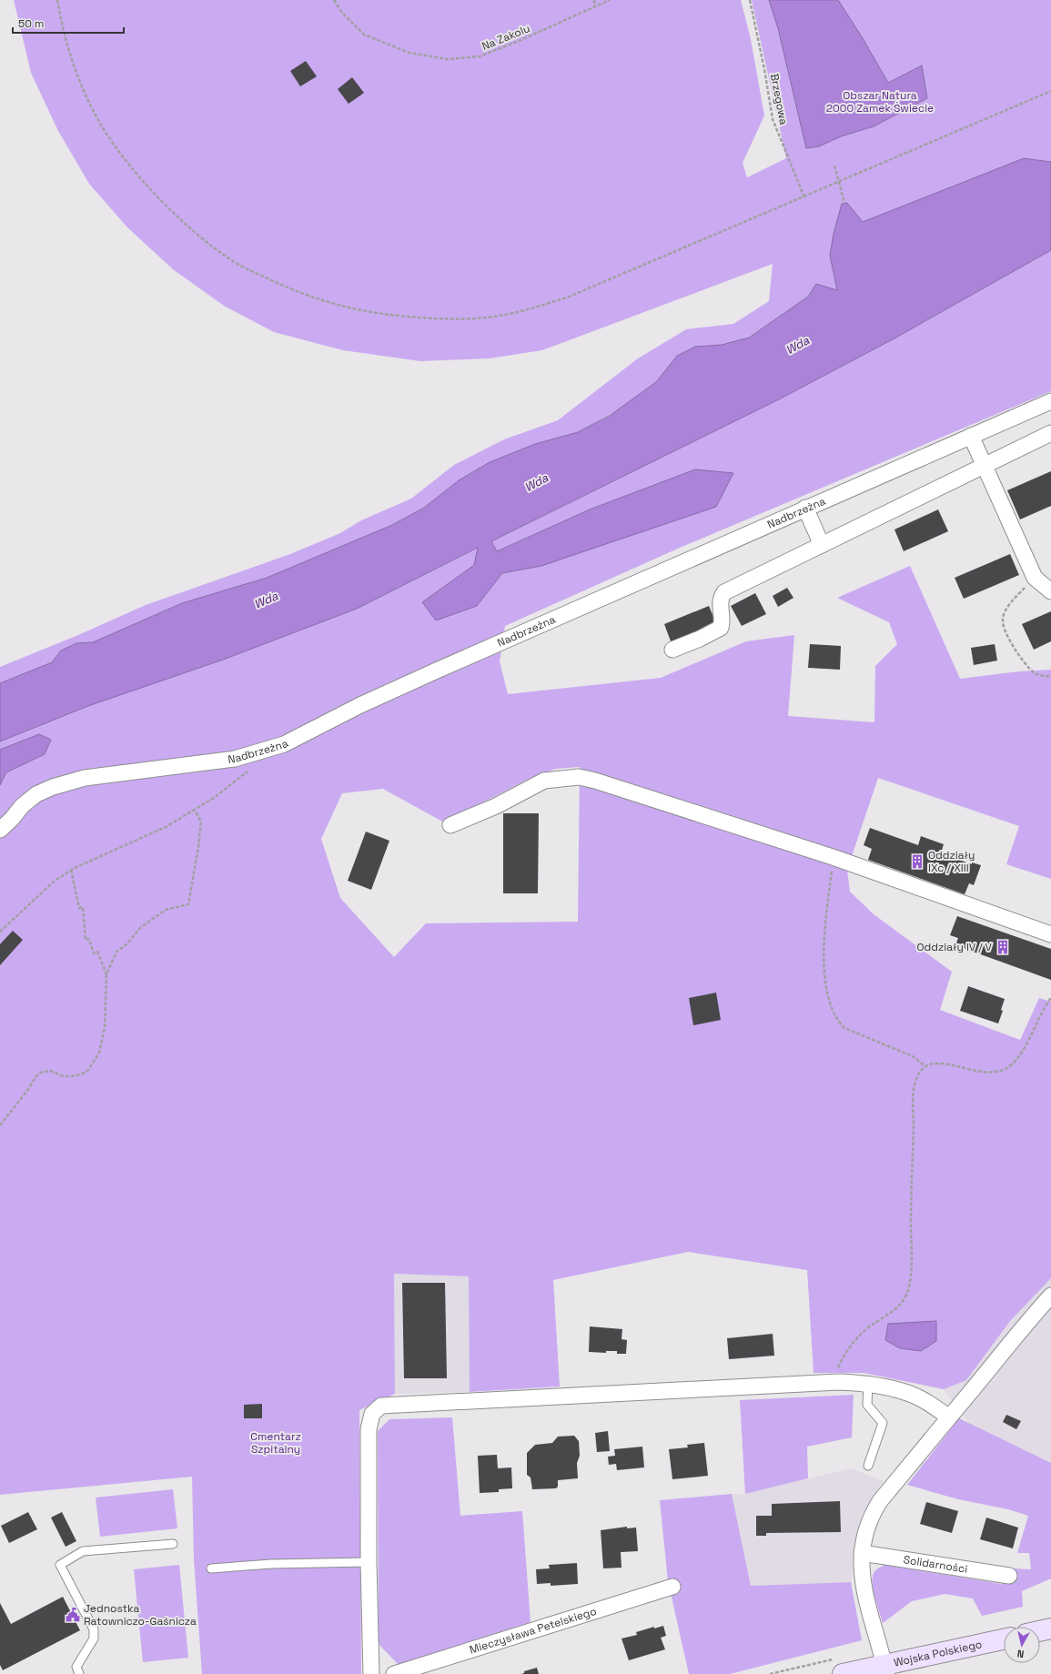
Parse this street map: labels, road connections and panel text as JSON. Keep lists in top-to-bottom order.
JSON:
{
  "streets": {
    "street": [
      "Nadbrzeżna",
      "Solidarności",
      "Mieczysława Petelskiego",
      "Wojska Polskiego"
    ],
    "path": ["Na Zakolu", "Brzegowa"]
  },
  "water": ["Wda"],
  "parks": ["Obszar Natura 2000 Zamek Świecie", "Cmentarz Szpitalny"],
  "places": {
    "building": ["Oddziały IXc / XIII", "Oddziały IV / V"],
    "public building": ["Jednostka Ratowniczo-Gaśnicza"]
  },
  "scale_bar": "50 m",
  "north": "bottom"
}
